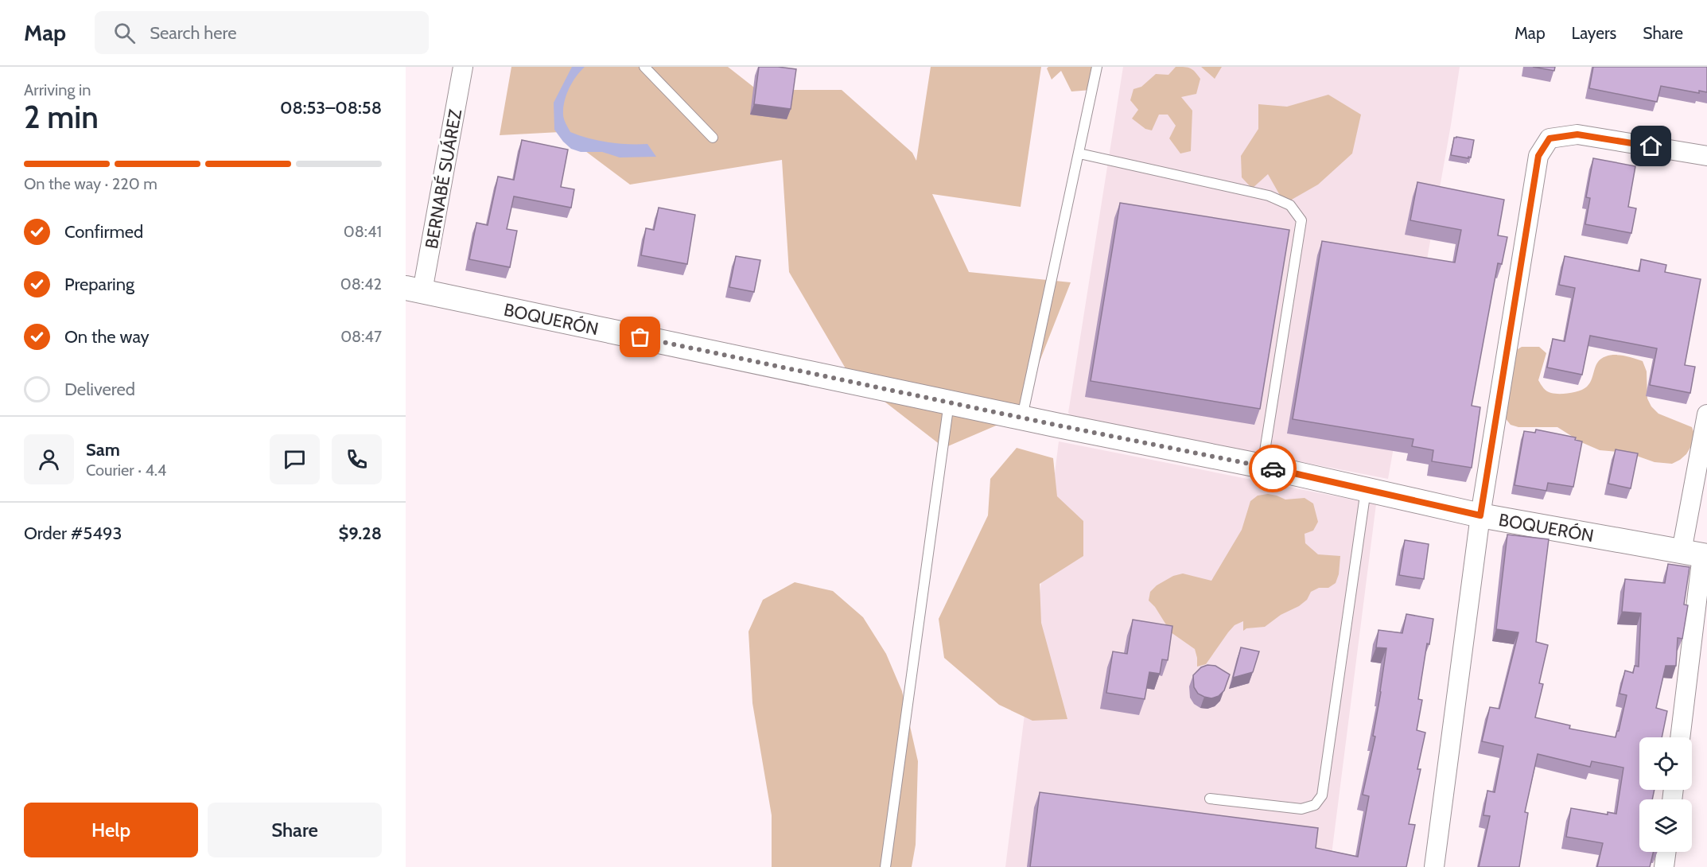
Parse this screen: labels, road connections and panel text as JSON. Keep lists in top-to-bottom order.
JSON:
{
  "streets": {
    "street": ["BERNABÉ SUÁREZ", "BOQUERÓN"]
  },
  "crossings": [
    ["BERNABÉ SUÁREZ", "BOQUERÓN"]
  ],
  "page": {
    "header": "Map",
    "search": "Search here",
    "nav": ["Map", "Layers", "Share"],
    "heading": ["2 min", "Arriving in", "08:53–08:58"],
    "panel": [
      "Sam",
      "Courier · 4.4",
      "Order #5493",
      "$9.28"
    ],
    "bar": "On the way · 220 m",
    "list": [
      ["Confirmed", "08:41"],
      ["Preparing", "08:42"],
      ["On the way", "08:47"],
      "Delivered"
    ],
    "buttons": ["Help", "Share"]
  }
}
